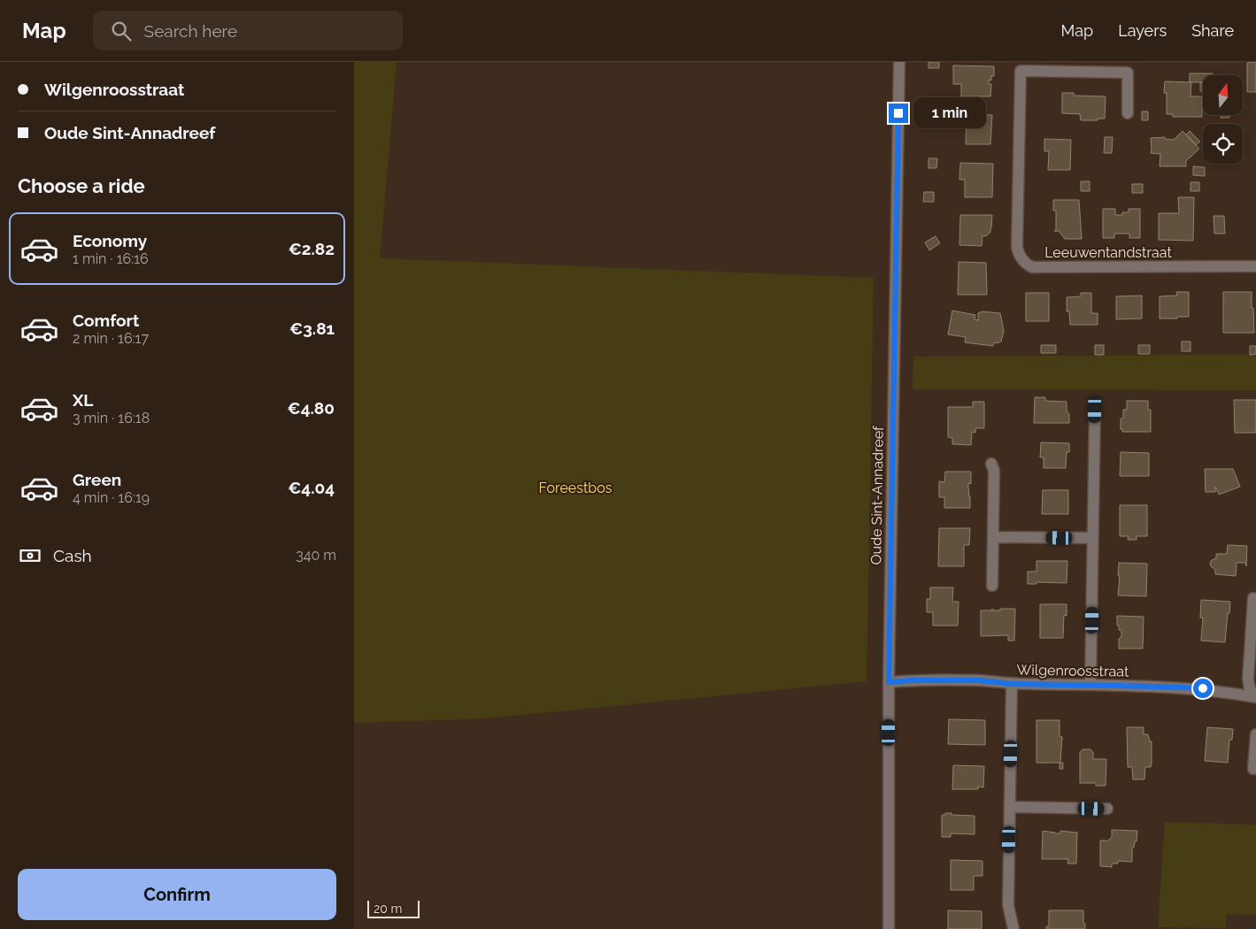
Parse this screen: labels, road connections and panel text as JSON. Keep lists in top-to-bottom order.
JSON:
{
  "streets": {
    "street": ["Leeuwentandstraat", "Oude Sint-Annadreef", "Wilgenroosstraat"]
  },
  "crossings": [
    ["Oude Sint-Annadreef", "Wilgenroosstraat"]
  ],
  "parks": ["Foreestbos"],
  "scale_bar": "20 m",
  "north": "top",
  "page": {
    "header": "Map",
    "search": "Search here",
    "nav": ["Map", "Layers", "Share"],
    "banner": ["Wilgenroosstraat", "Oude Sint-Annadreef"],
    "bubble": "1 min",
    "heading": "Choose a ride",
    "list": [
      {
        "name": "Economy",
        "note": "1 min · 16:16",
        "value": "€2.82"
      },
      {
        "name": "Comfort",
        "note": "2 min · 16:17",
        "value": "€3.81"
      },
      {
        "name": "XL",
        "note": "3 min · 16:18",
        "value": "€4.80"
      },
      {
        "name": "Green",
        "note": "4 min · 16:19",
        "value": "€4.04"
      }
    ],
    "pay": ["Cash", "340 m"],
    "buttons": "Confirm",
    "scale": "20 m"
  }
}
